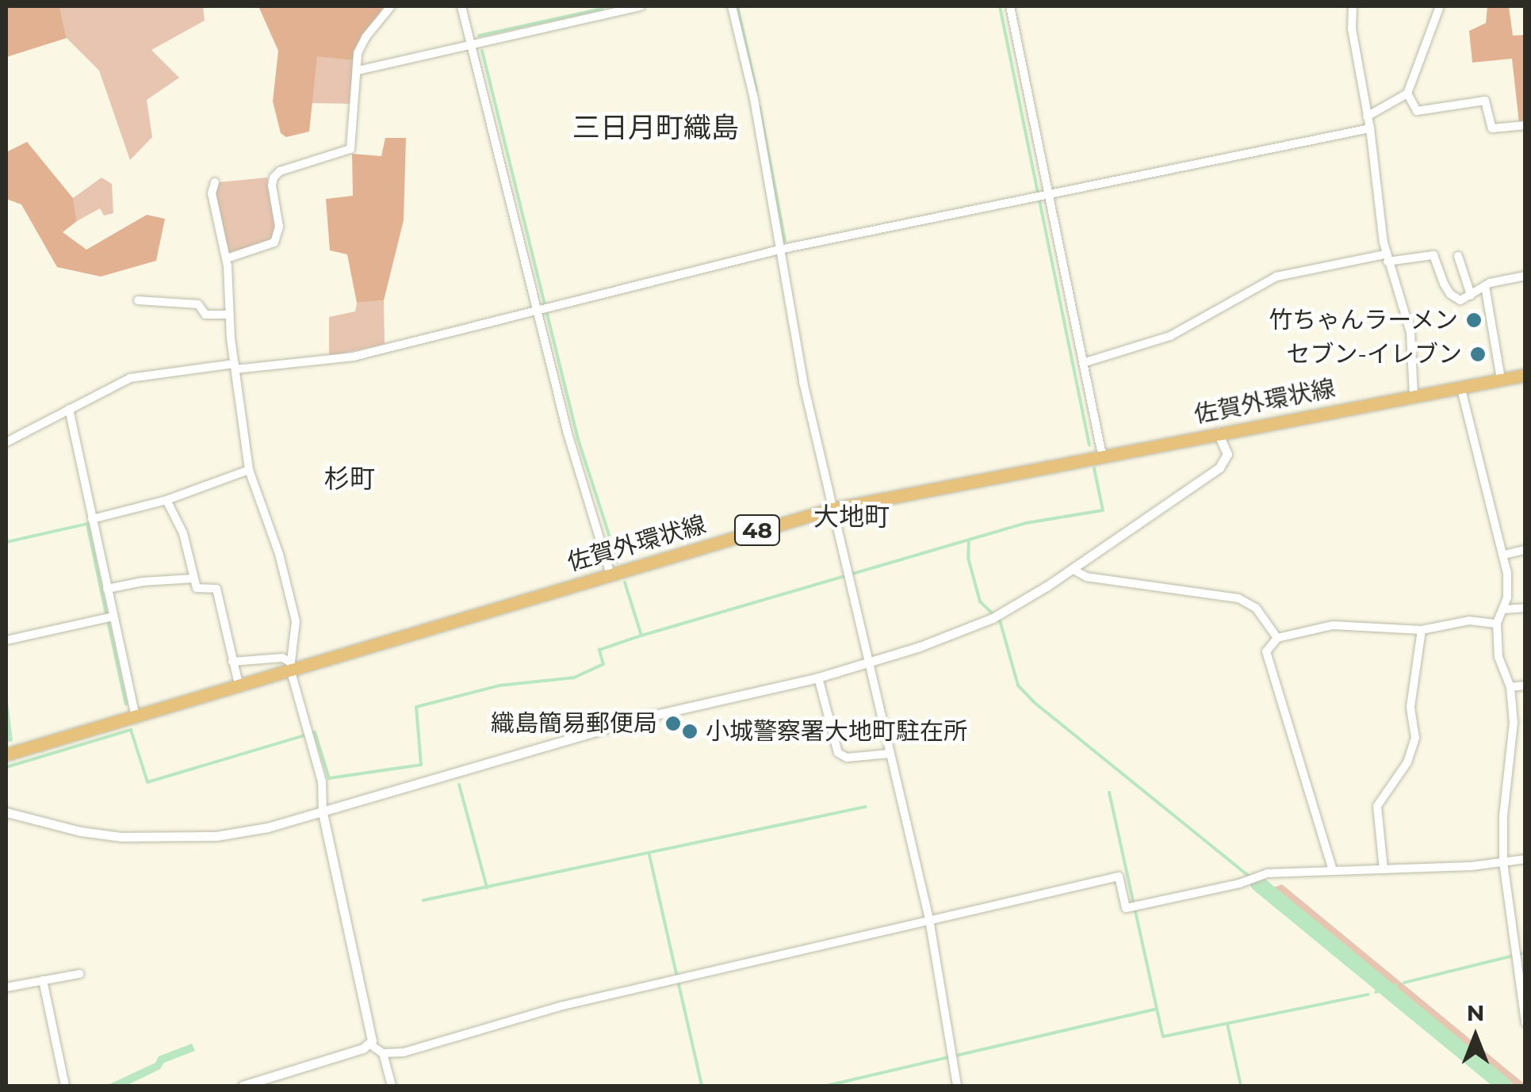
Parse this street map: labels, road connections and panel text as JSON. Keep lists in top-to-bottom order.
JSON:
{
  "streets": {
    "main road": ["佐賀外環状線", "48"]
  },
  "districts": ["三日月町織島", "杉町", "大地町"],
  "places": [
    "竹ちゃんラーメン",
    "セブン-イレブン",
    "織島簡易郵便局",
    "小城警察署大地町駐在所"
  ],
  "north": "top"
}
